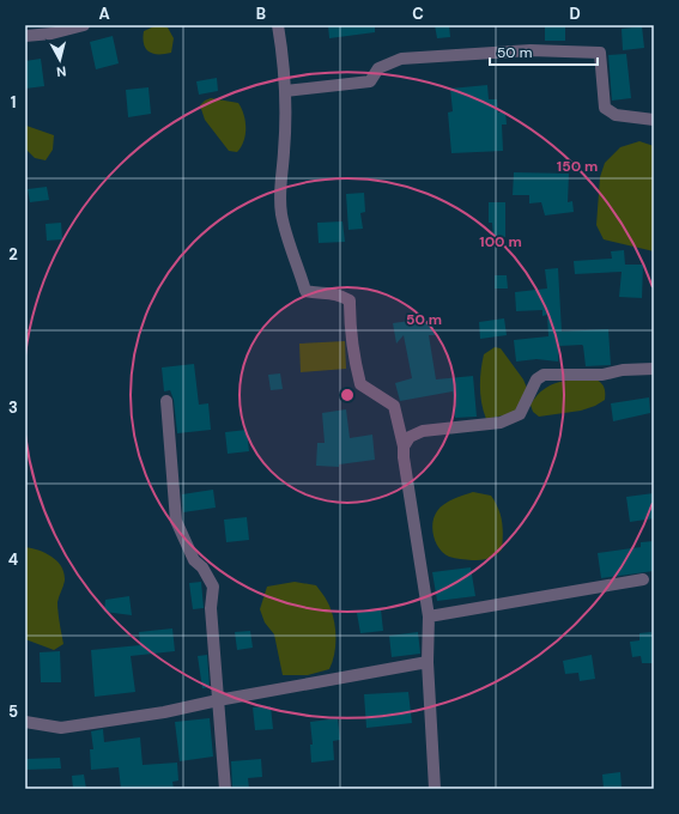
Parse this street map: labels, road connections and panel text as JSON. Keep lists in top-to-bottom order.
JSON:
{
  "scale_bar": "50 m",
  "north": "bottom",
  "grid": {
    "columns": [
      "A",
      "B",
      "C",
      "D"
    ],
    "rows": [
      "1",
      "2",
      "3",
      "4",
      "5"
    ]
  },
  "rings": ["150 m", "100 m", "50 m"]
}
